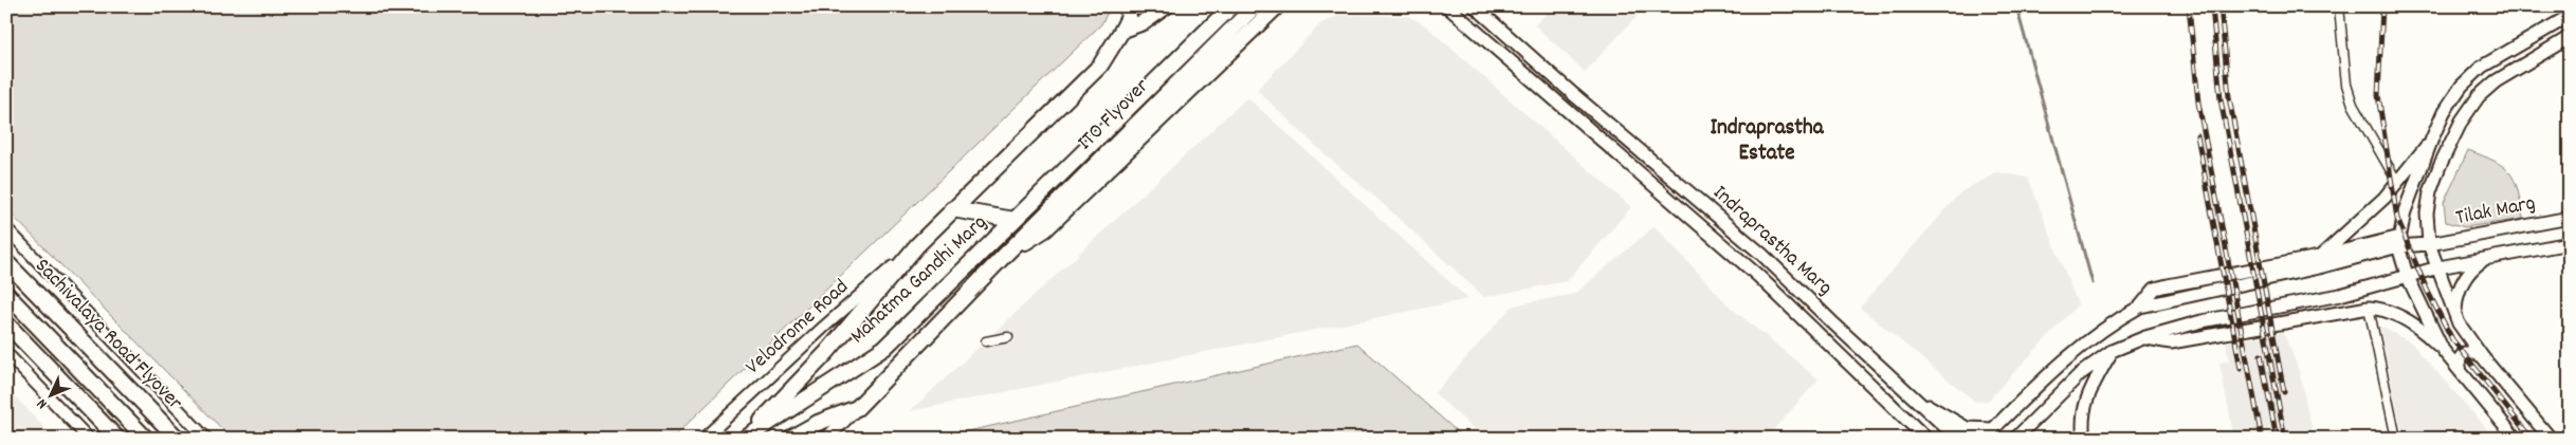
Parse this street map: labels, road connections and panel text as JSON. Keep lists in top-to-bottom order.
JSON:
{
  "streets": {
    "highway": ["ITO Flyover", "Mahatma Gandhi Marg", "Sachivalaya Road Flyover"],
    "main road": ["Tilak Marg", "Indraprastha Marg"],
    "street": ["Velodrome Road"]
  },
  "crossings": [
    ["ITO Flyover", "Mahatma Gandhi Marg"]
  ],
  "districts": ["Indraprastha Estate"],
  "north": "bottom left"
}
